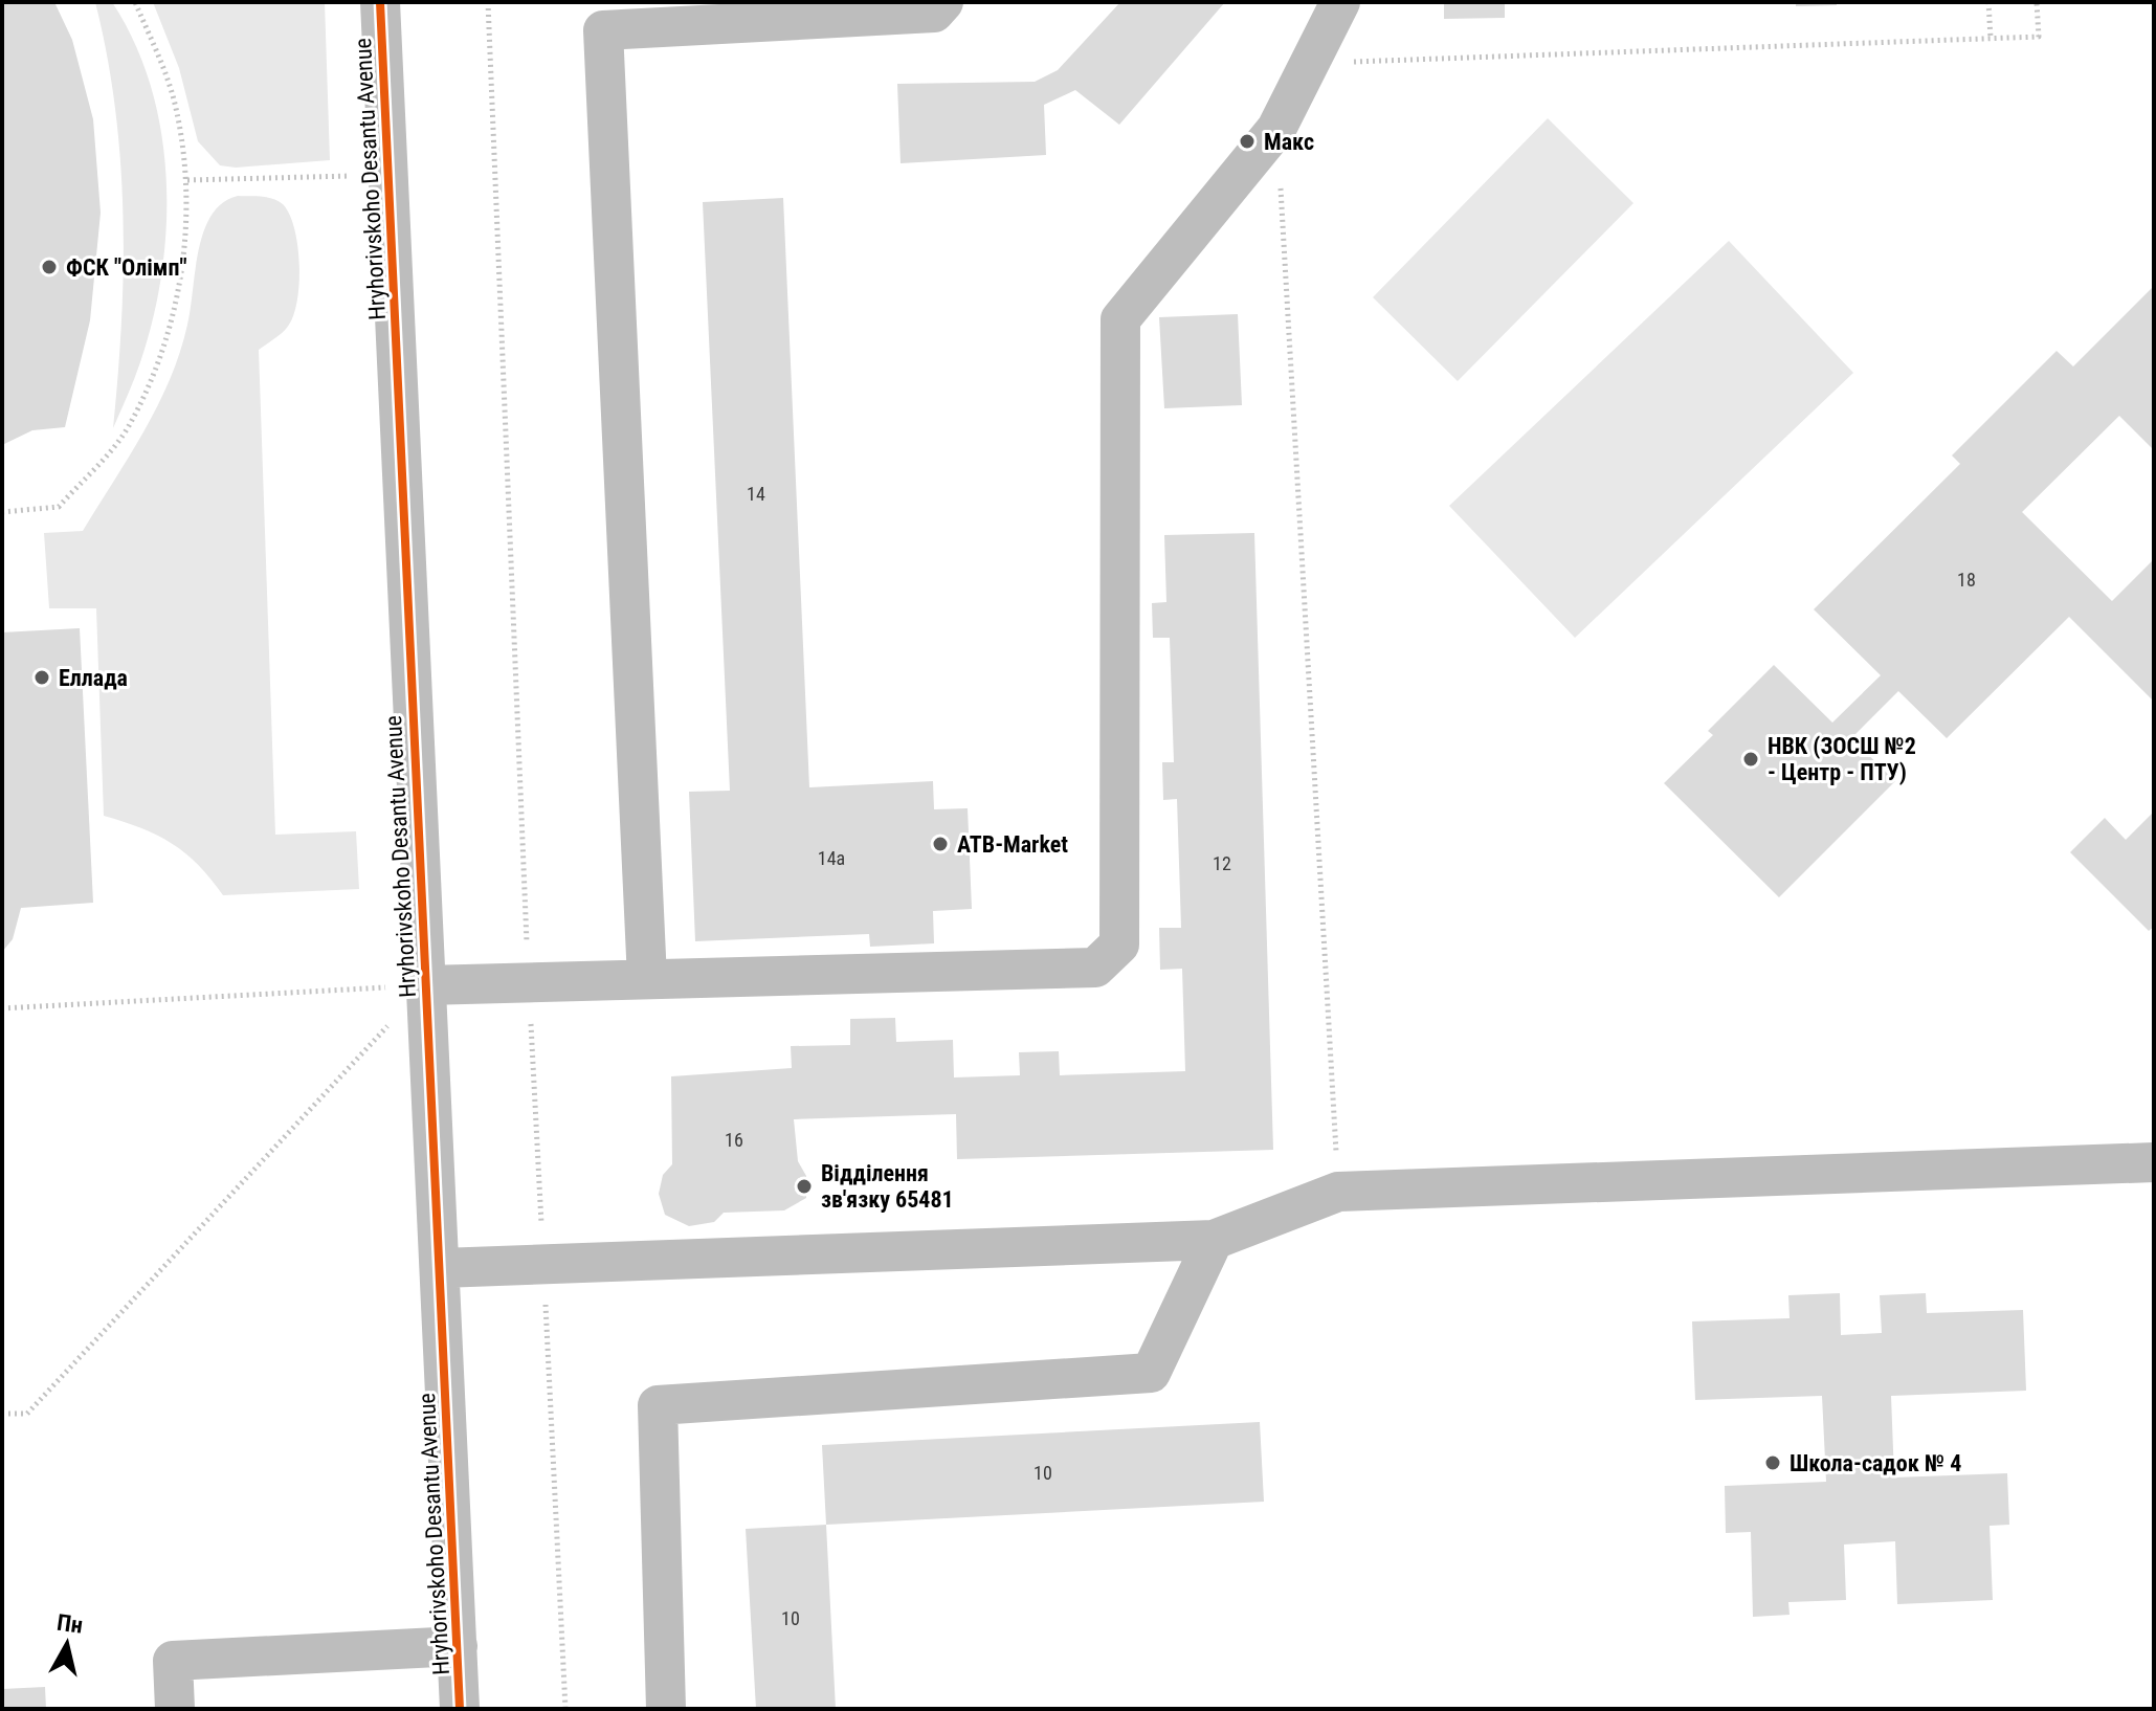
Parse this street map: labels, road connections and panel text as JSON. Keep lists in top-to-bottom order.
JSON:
{
  "streets": {
    "street": ["Hryhorivskoho Desantu Avenue"]
  },
  "places": [
    "Макс",
    "ФСК \"Олімп\"",
    "Еллада",
    "НВК (ЗОСШ №2 - Центр - ПТУ)",
    "ATB-Market",
    "Відділення зв'язку 65481",
    "Школа-садок № 4"
  ],
  "house_numbers": [
    "14",
    "18",
    "14а",
    "12",
    "16",
    "10",
    "10"
  ],
  "north": "top"
}
